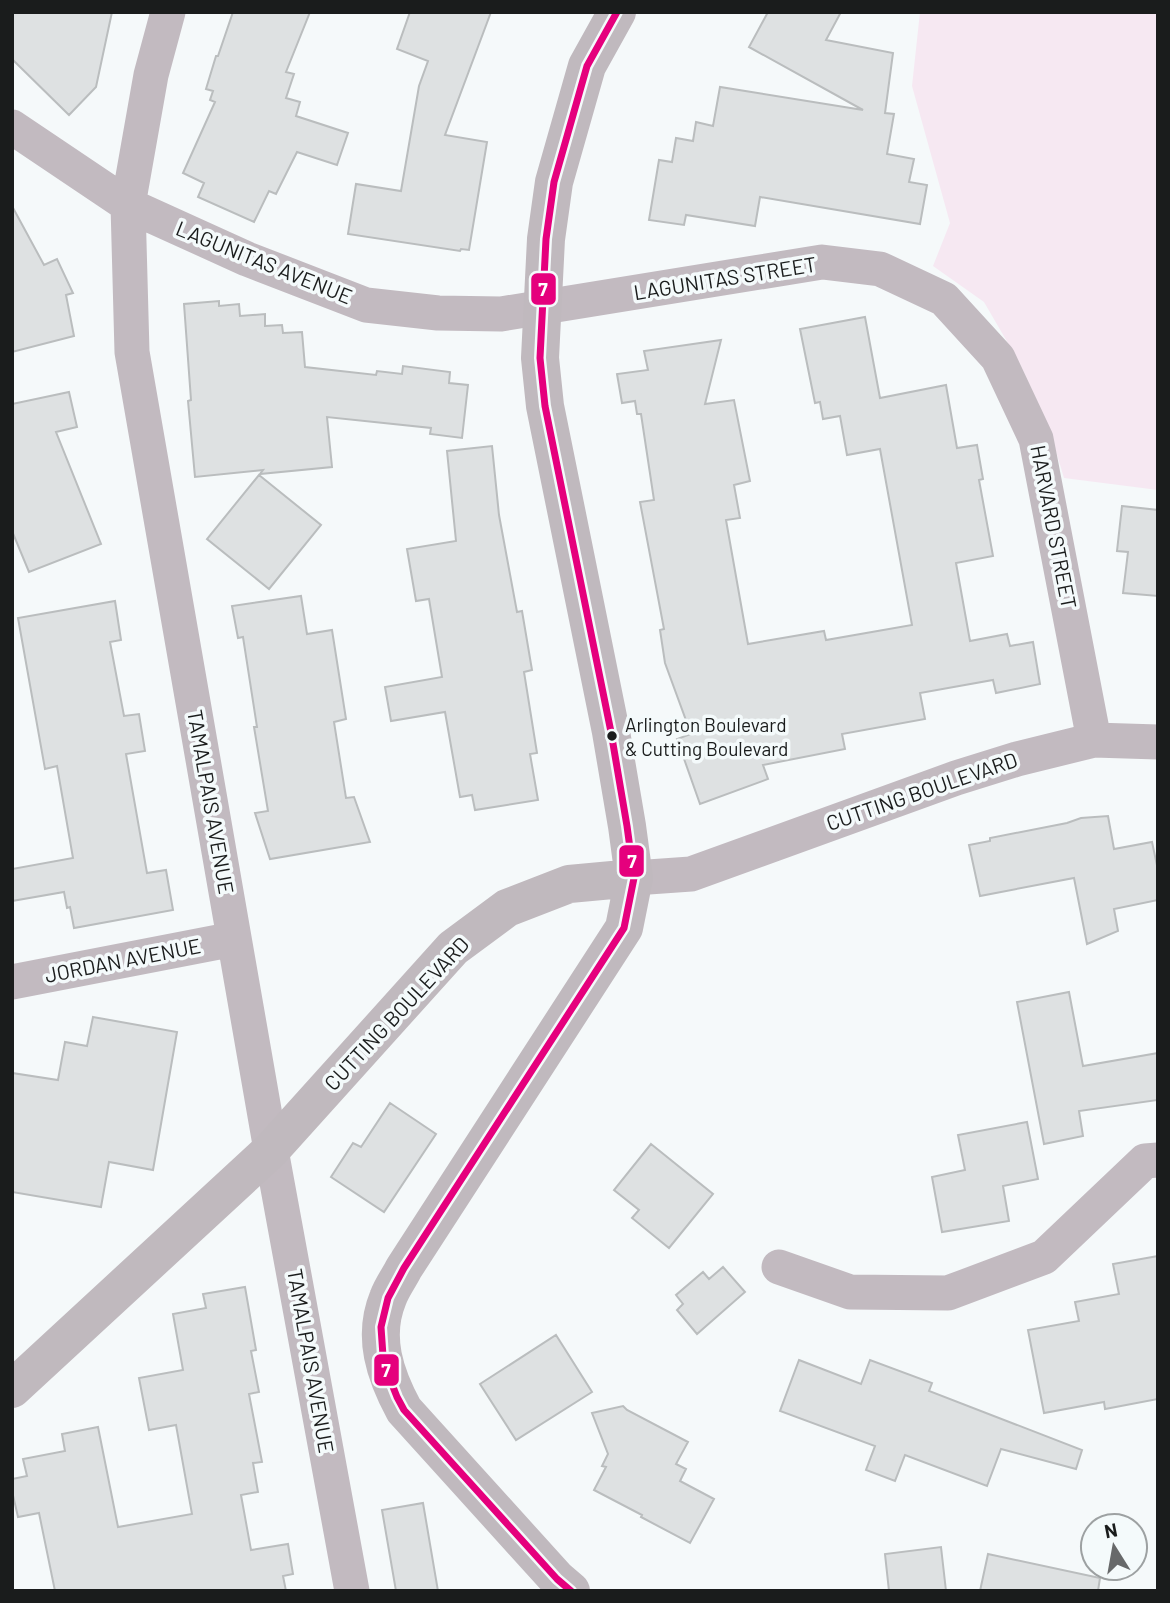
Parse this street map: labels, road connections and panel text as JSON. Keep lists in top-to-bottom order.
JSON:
{
  "streets": {
    "main road": ["CUTTING BOULEVARD"],
    "street": [
      "LAGUNITAS AVENUE",
      "LAGUNITAS STREET",
      "HARVARD STREET",
      "TAMALPAIS AVENUE",
      "JORDAN AVENUE"
    ]
  },
  "crossings": [
    ["LAGUNITAS AVENUE", "LAGUNITAS STREET"],
    ["LAGUNITAS AVENUE", "TAMALPAIS AVENUE"],
    ["LAGUNITAS STREET", "HARVARD STREET"],
    ["HARVARD STREET", "CUTTING BOULEVARD"],
    ["CUTTING BOULEVARD", "TAMALPAIS AVENUE"],
    ["TAMALPAIS AVENUE", "JORDAN AVENUE"]
  ],
  "places": ["Arlington Boulevard & Cutting Boulevard"],
  "lines": ["transit line 7"],
  "north": "top"
}
